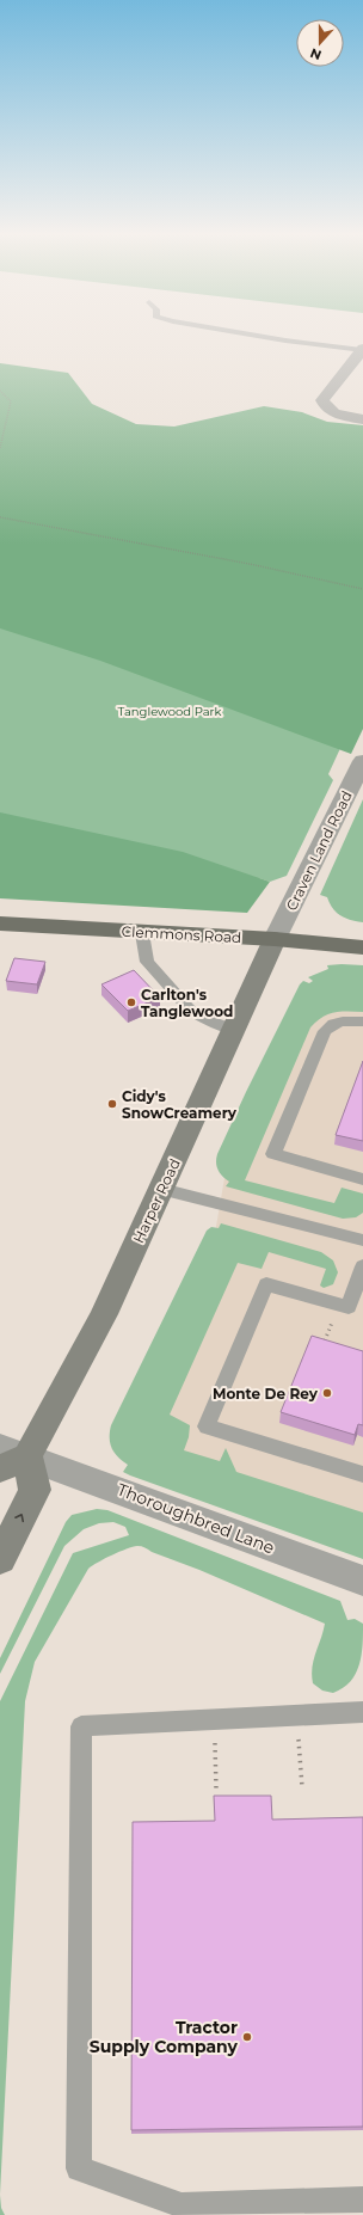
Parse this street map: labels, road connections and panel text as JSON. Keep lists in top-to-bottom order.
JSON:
{
  "streets": {
    "main road": ["Clemmons Road", "Harper Road"],
    "street": ["Craven Land Road", "Thoroughbred Lane"]
  },
  "crossings": [
    ["Craven Land Road", "Clemmons Road"],
    ["Craven Land Road", "Harper Road"],
    ["Clemmons Road", "Harper Road"],
    ["Harper Road", "Thoroughbred Lane"]
  ],
  "parks": ["Tanglewood Park"],
  "places": [
    "Carlton's Tanglewood",
    "Cidy's SnowCreamery",
    "Monte De Rey",
    "Tractor Supply Company"
  ],
  "north": "bottom"
}
